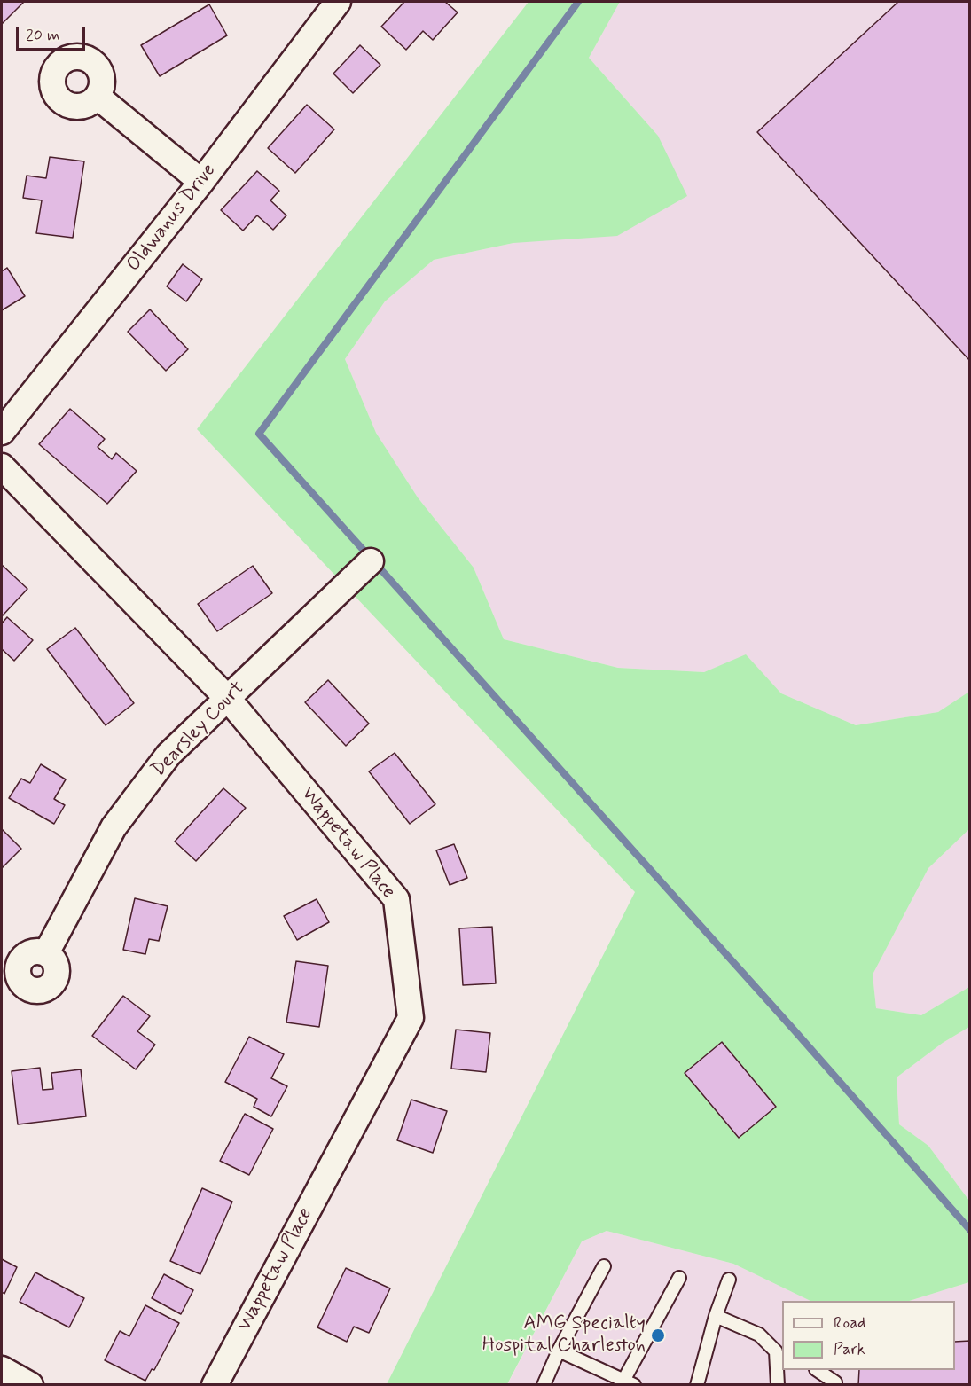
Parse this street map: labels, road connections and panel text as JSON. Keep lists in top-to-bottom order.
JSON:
{
  "streets": {
    "street": ["Oldwanus Drive", "Dearsley Court", "Wappetaw Place"]
  },
  "crossings": [
    ["Dearsley Court", "Wappetaw Place"]
  ],
  "places": ["AMG Specialty Hospital Charleston"],
  "legend": ["Road", "Park"],
  "scale_bar": "20 m"
}
